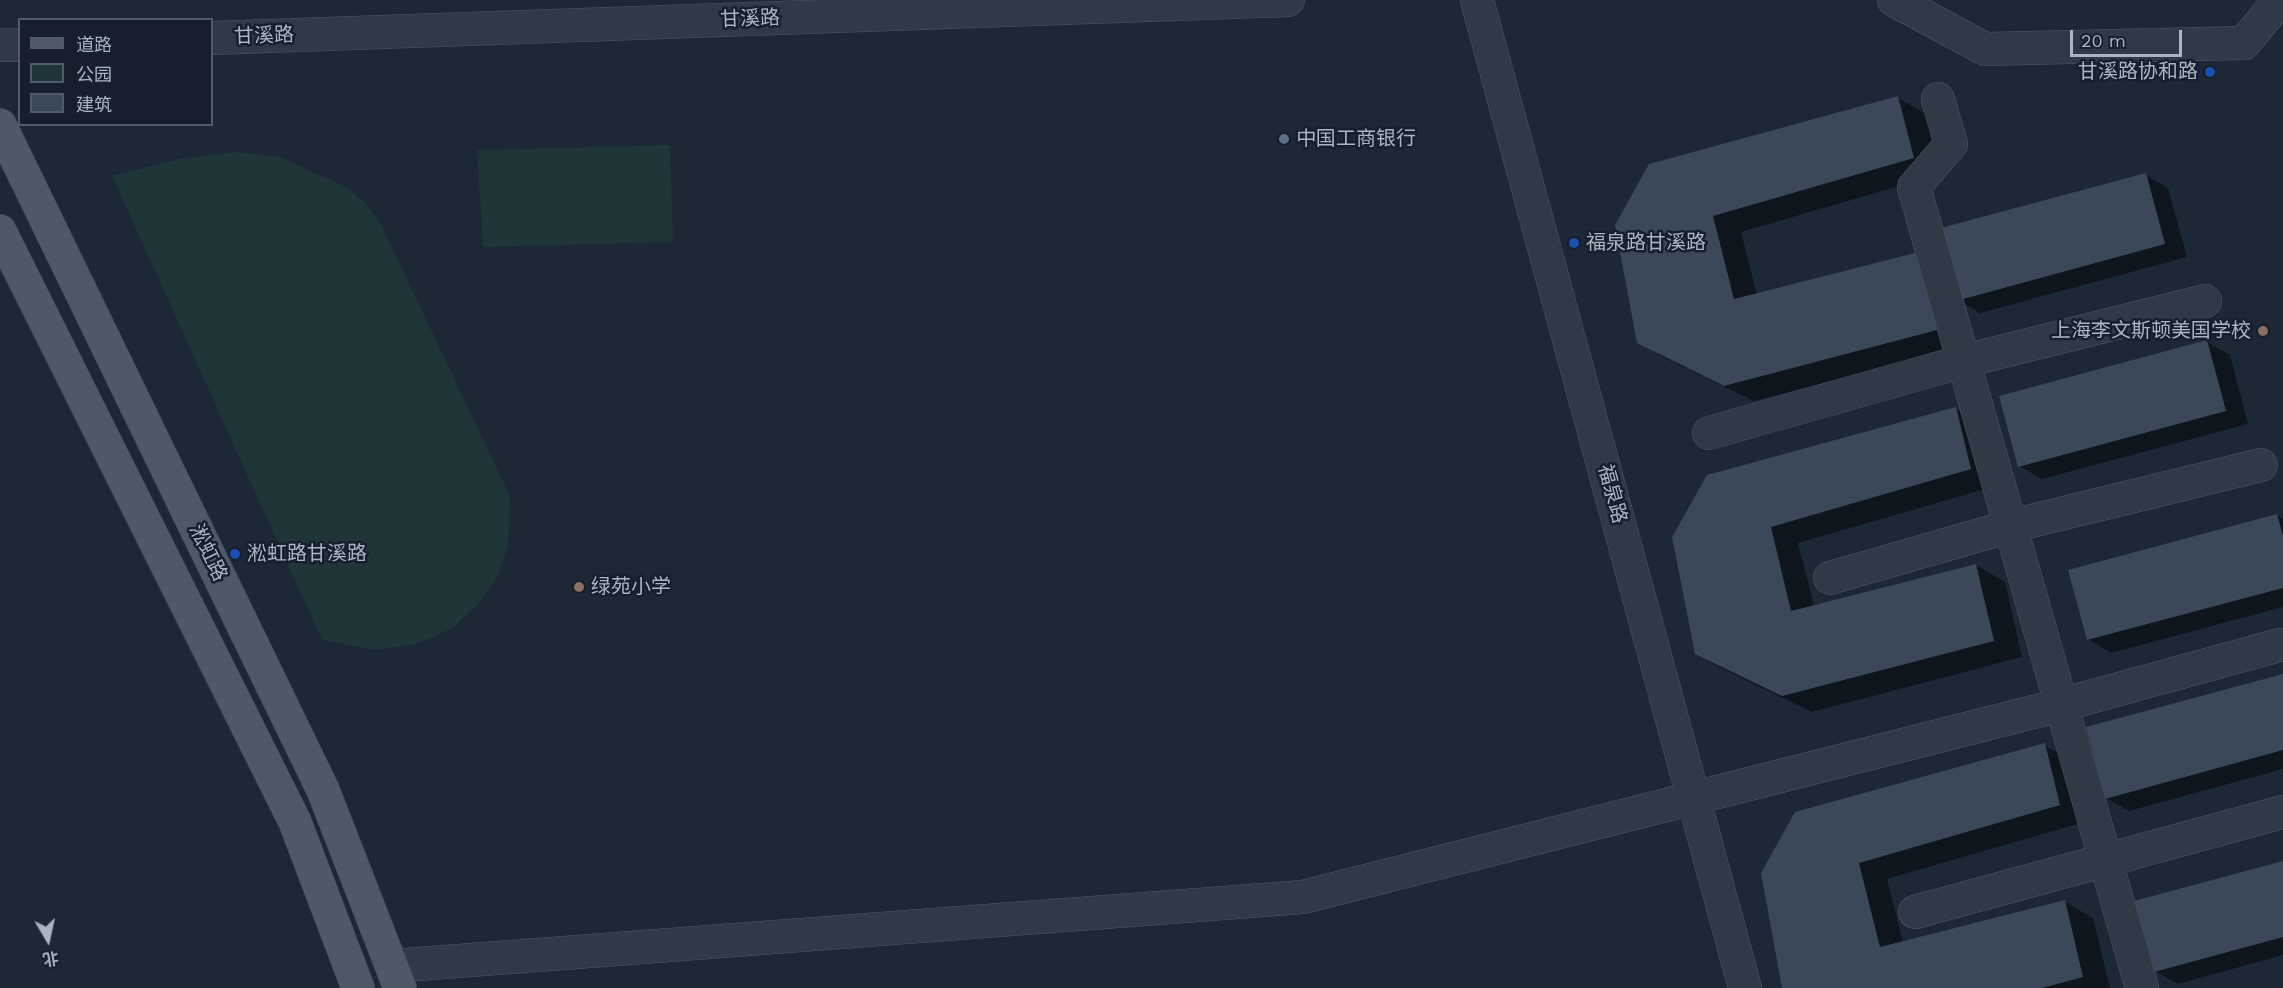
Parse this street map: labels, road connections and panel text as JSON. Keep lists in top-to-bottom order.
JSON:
{
  "streets": {
    "main road": ["淞虹路"],
    "street": ["甘溪路", "福泉路"]
  },
  "places": [
    "甘溪路协和路",
    "中国工商银行",
    "福泉路甘溪路",
    "上海李文斯顿美国学校",
    "淞虹路甘溪路",
    "绿苑小学"
  ],
  "legend": ["道路", "公园", "建筑"],
  "scale_bar": "20 m",
  "north": "bottom"
}
